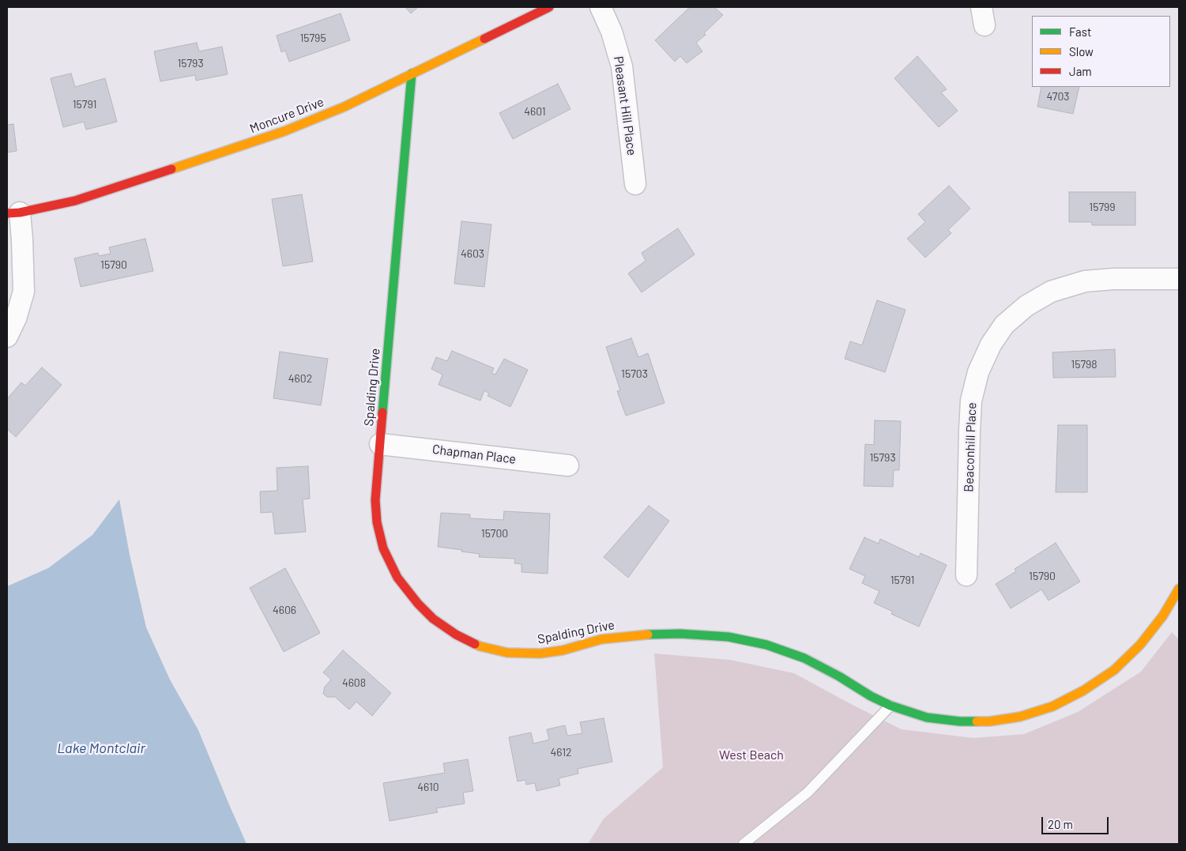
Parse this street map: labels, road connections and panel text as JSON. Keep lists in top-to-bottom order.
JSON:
{
  "streets": {
    "street": [
      "Pleasant Hill Place",
      "Moncure Drive",
      "Spalding Drive",
      "Beaconhill Place",
      "Chapman Place"
    ]
  },
  "crossings": [
    ["Moncure Drive", "Spalding Drive"],
    ["Spalding Drive", "Chapman Place"]
  ],
  "water": ["Lake Montclair"],
  "parks": ["West Beach"],
  "house_numbers": [
    "15795",
    "15793",
    "4703",
    "15791",
    "4601",
    "15799",
    "4603",
    "15790",
    "15798",
    "15703",
    "4602",
    "15793",
    "15700",
    "15790",
    "15791",
    "4606",
    "4608",
    "4612",
    "4610"
  ],
  "legend": ["Fast", "Slow", "Jam"],
  "scale_bar": "20 m"
}
